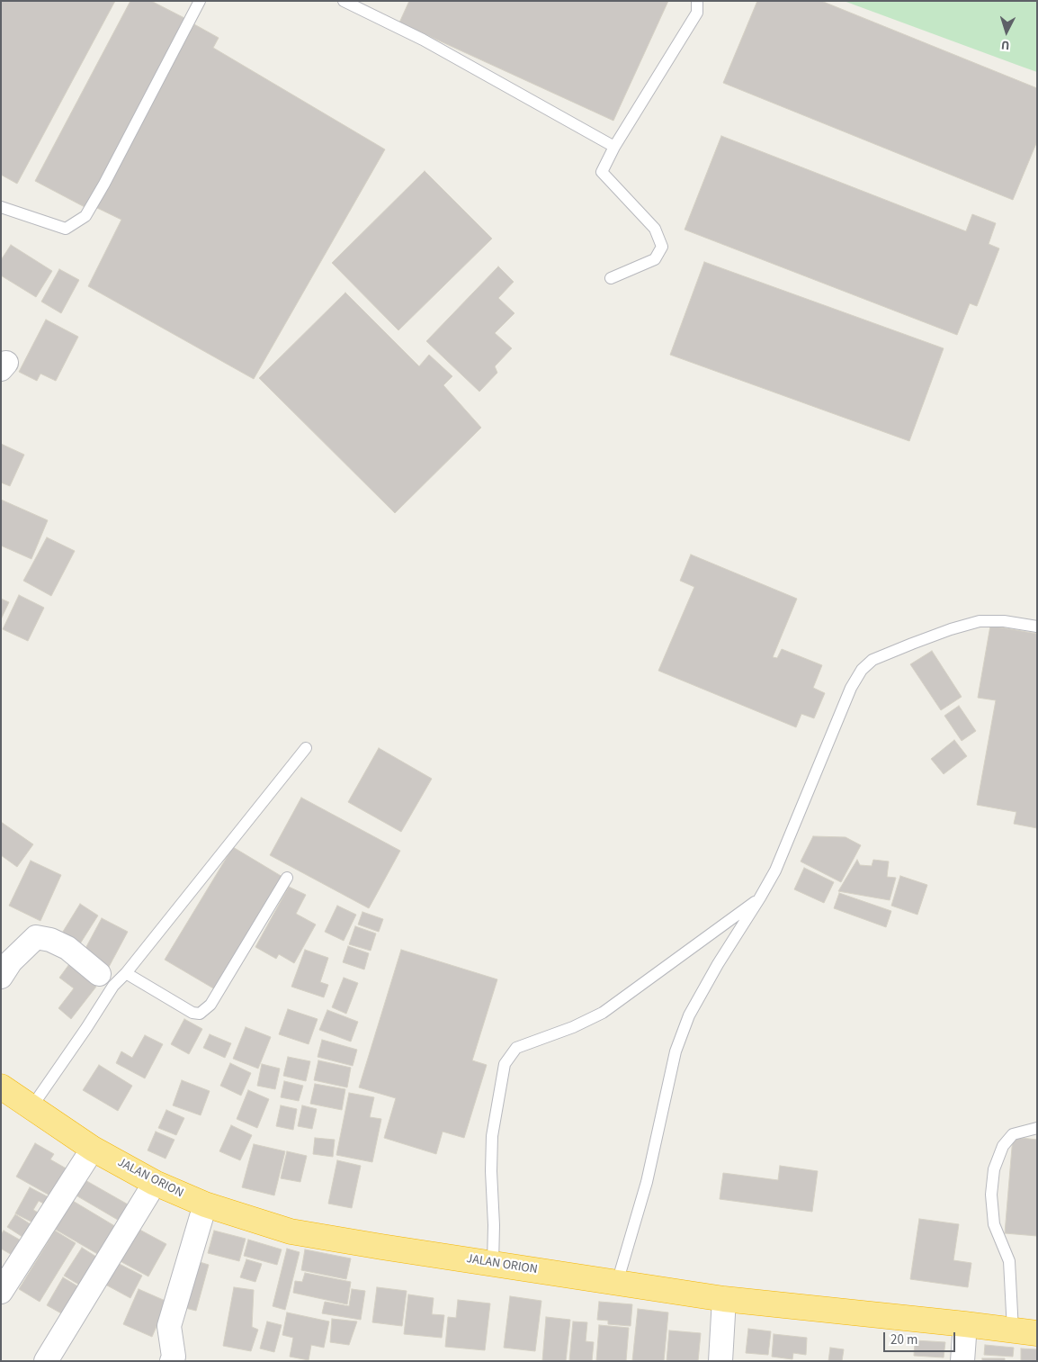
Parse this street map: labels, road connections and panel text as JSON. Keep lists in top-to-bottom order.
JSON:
{
  "streets": {
    "highway": ["JALAN ORION"]
  },
  "scale_bar": "20 m",
  "north": "bottom"
}
